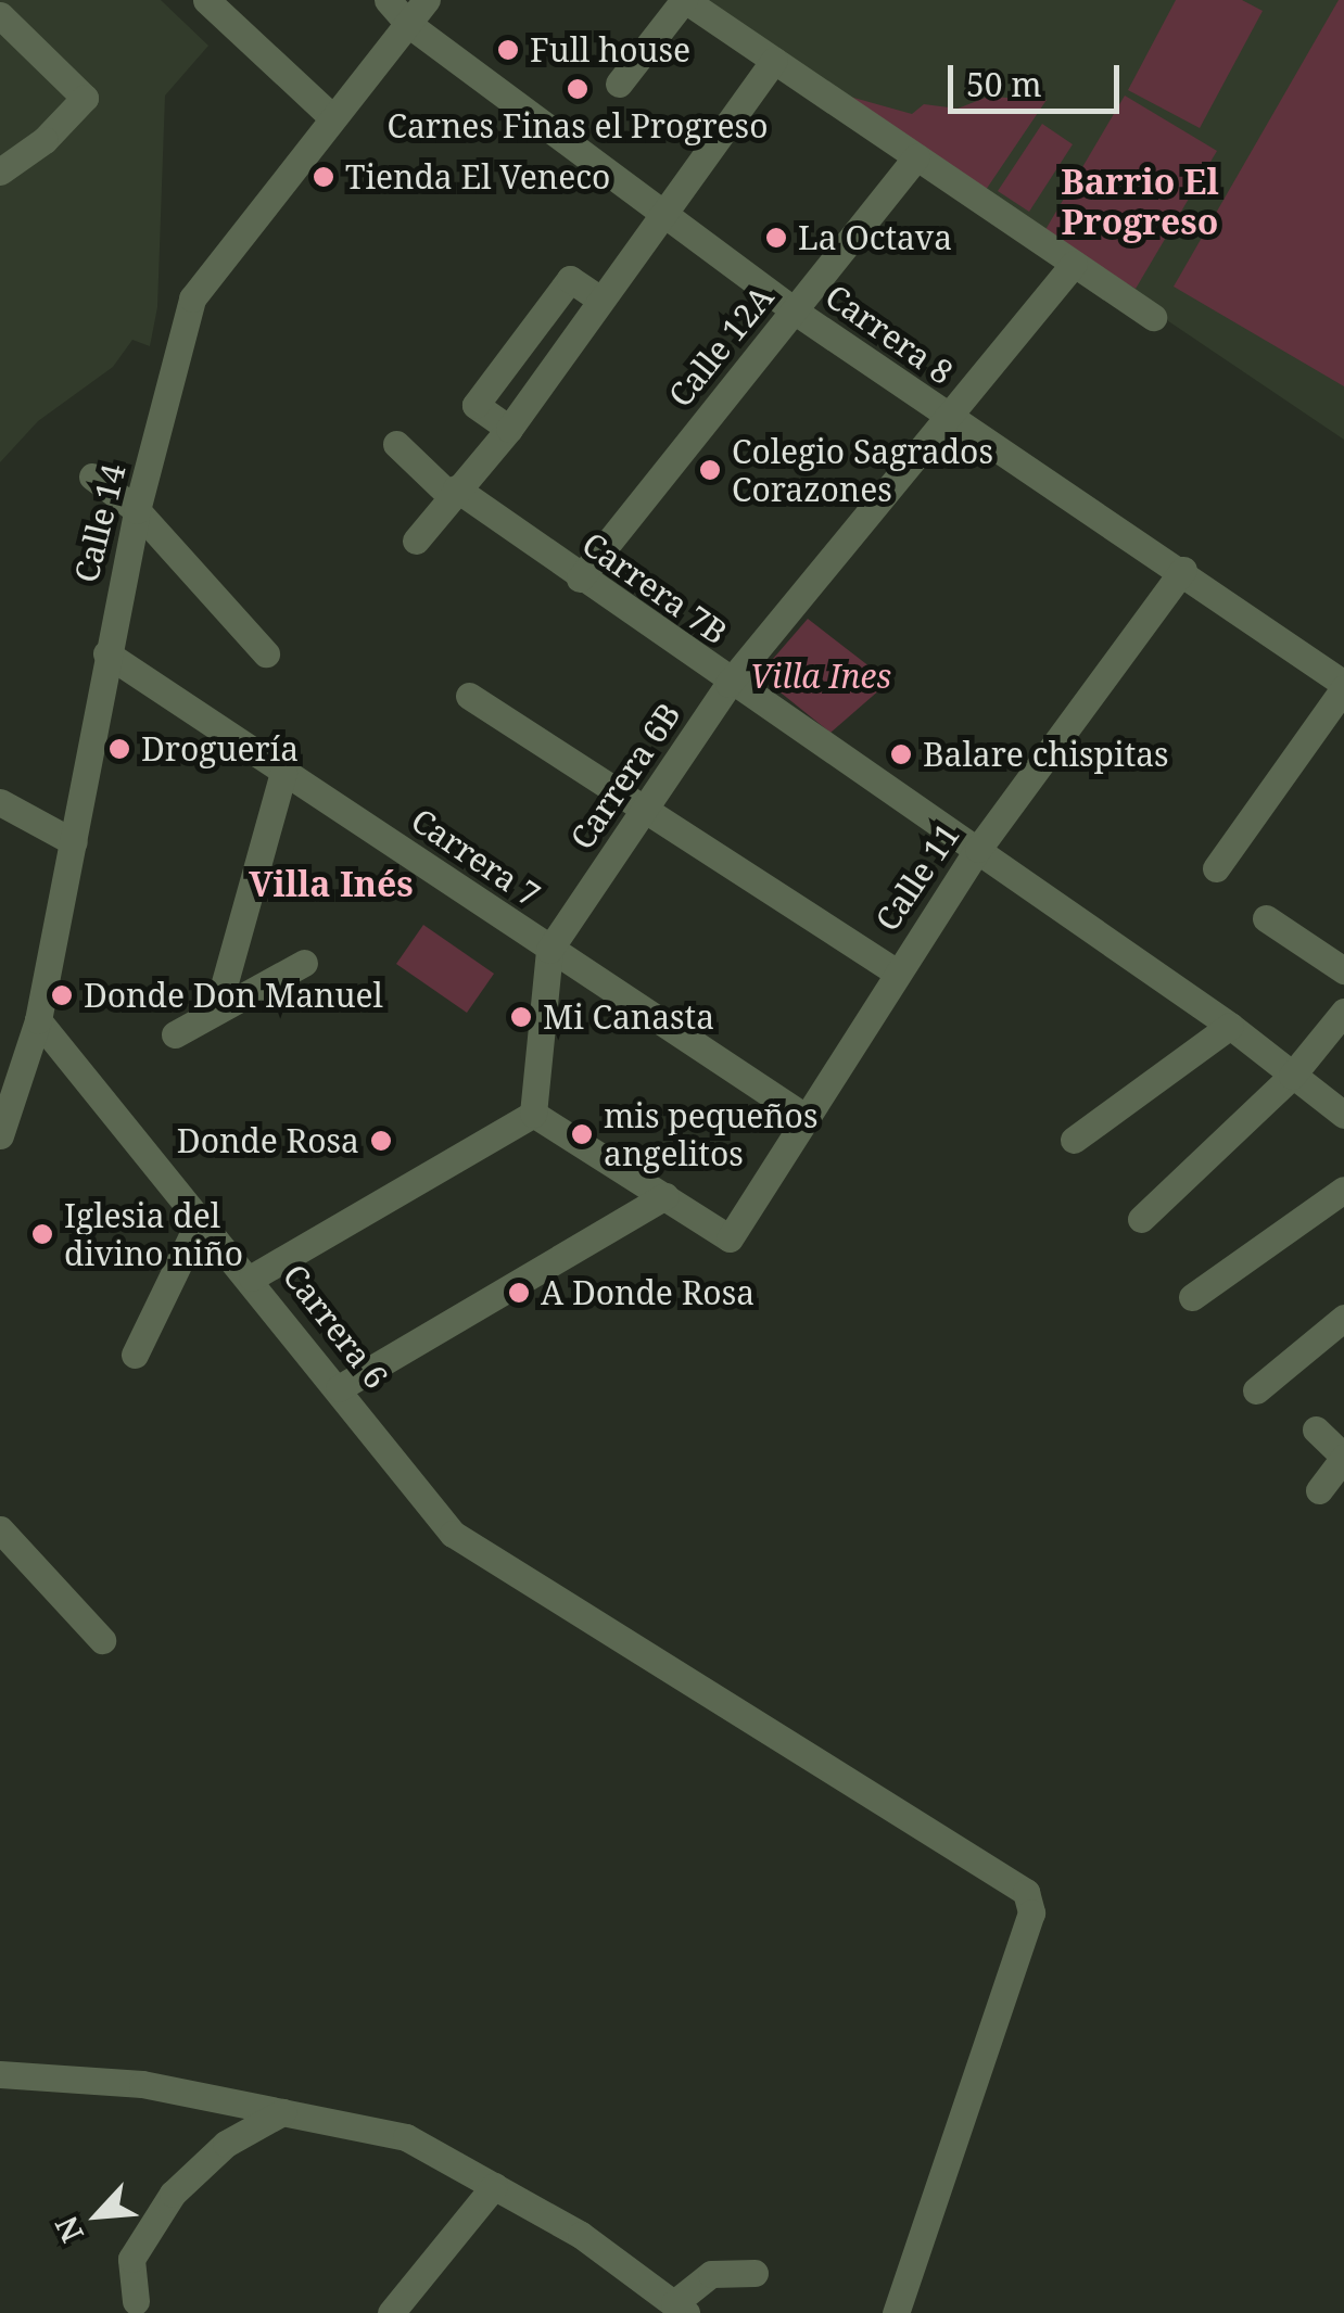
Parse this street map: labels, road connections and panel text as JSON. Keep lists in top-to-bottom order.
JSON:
{
  "streets": {
    "street": [
      "Carrera 8",
      "Calle 12A",
      "Calle 14",
      "Carrera 7B",
      "Carrera 6B",
      "Carrera 7",
      "Calle 11",
      "Carrera 6"
    ]
  },
  "crossings": [
    ["Carrera 8", "Calle 12A"],
    ["Carrera 8", "Calle 14"],
    ["Carrera 8", "Carrera 6B"],
    ["Carrera 8", "Calle 11"],
    ["Calle 12A", "Carrera 7B"],
    ["Calle 14", "Carrera 7"],
    ["Calle 14", "Carrera 6"],
    ["Carrera 7B", "Carrera 6B"],
    ["Carrera 7B", "Calle 11"],
    ["Carrera 6B", "Carrera 7"],
    ["Carrera 7", "Calle 11"]
  ],
  "districts": ["Barrio El Progreso", "Villa Inés"],
  "parks": ["Villa Ines"],
  "places": [
    "Full house",
    "Carnes Finas el Progreso",
    "Tienda El Veneco",
    "La Octava",
    "Colegio Sagrados Corazones",
    "Droguería",
    "Balare chispitas",
    "Donde Don Manuel",
    "Mi Canasta",
    "mis pequeños angelitos",
    "Donde Rosa",
    "Iglesia del divino niño",
    "A Donde Rosa"
  ],
  "scale_bar": "50 m",
  "north": "bottom left"
}
